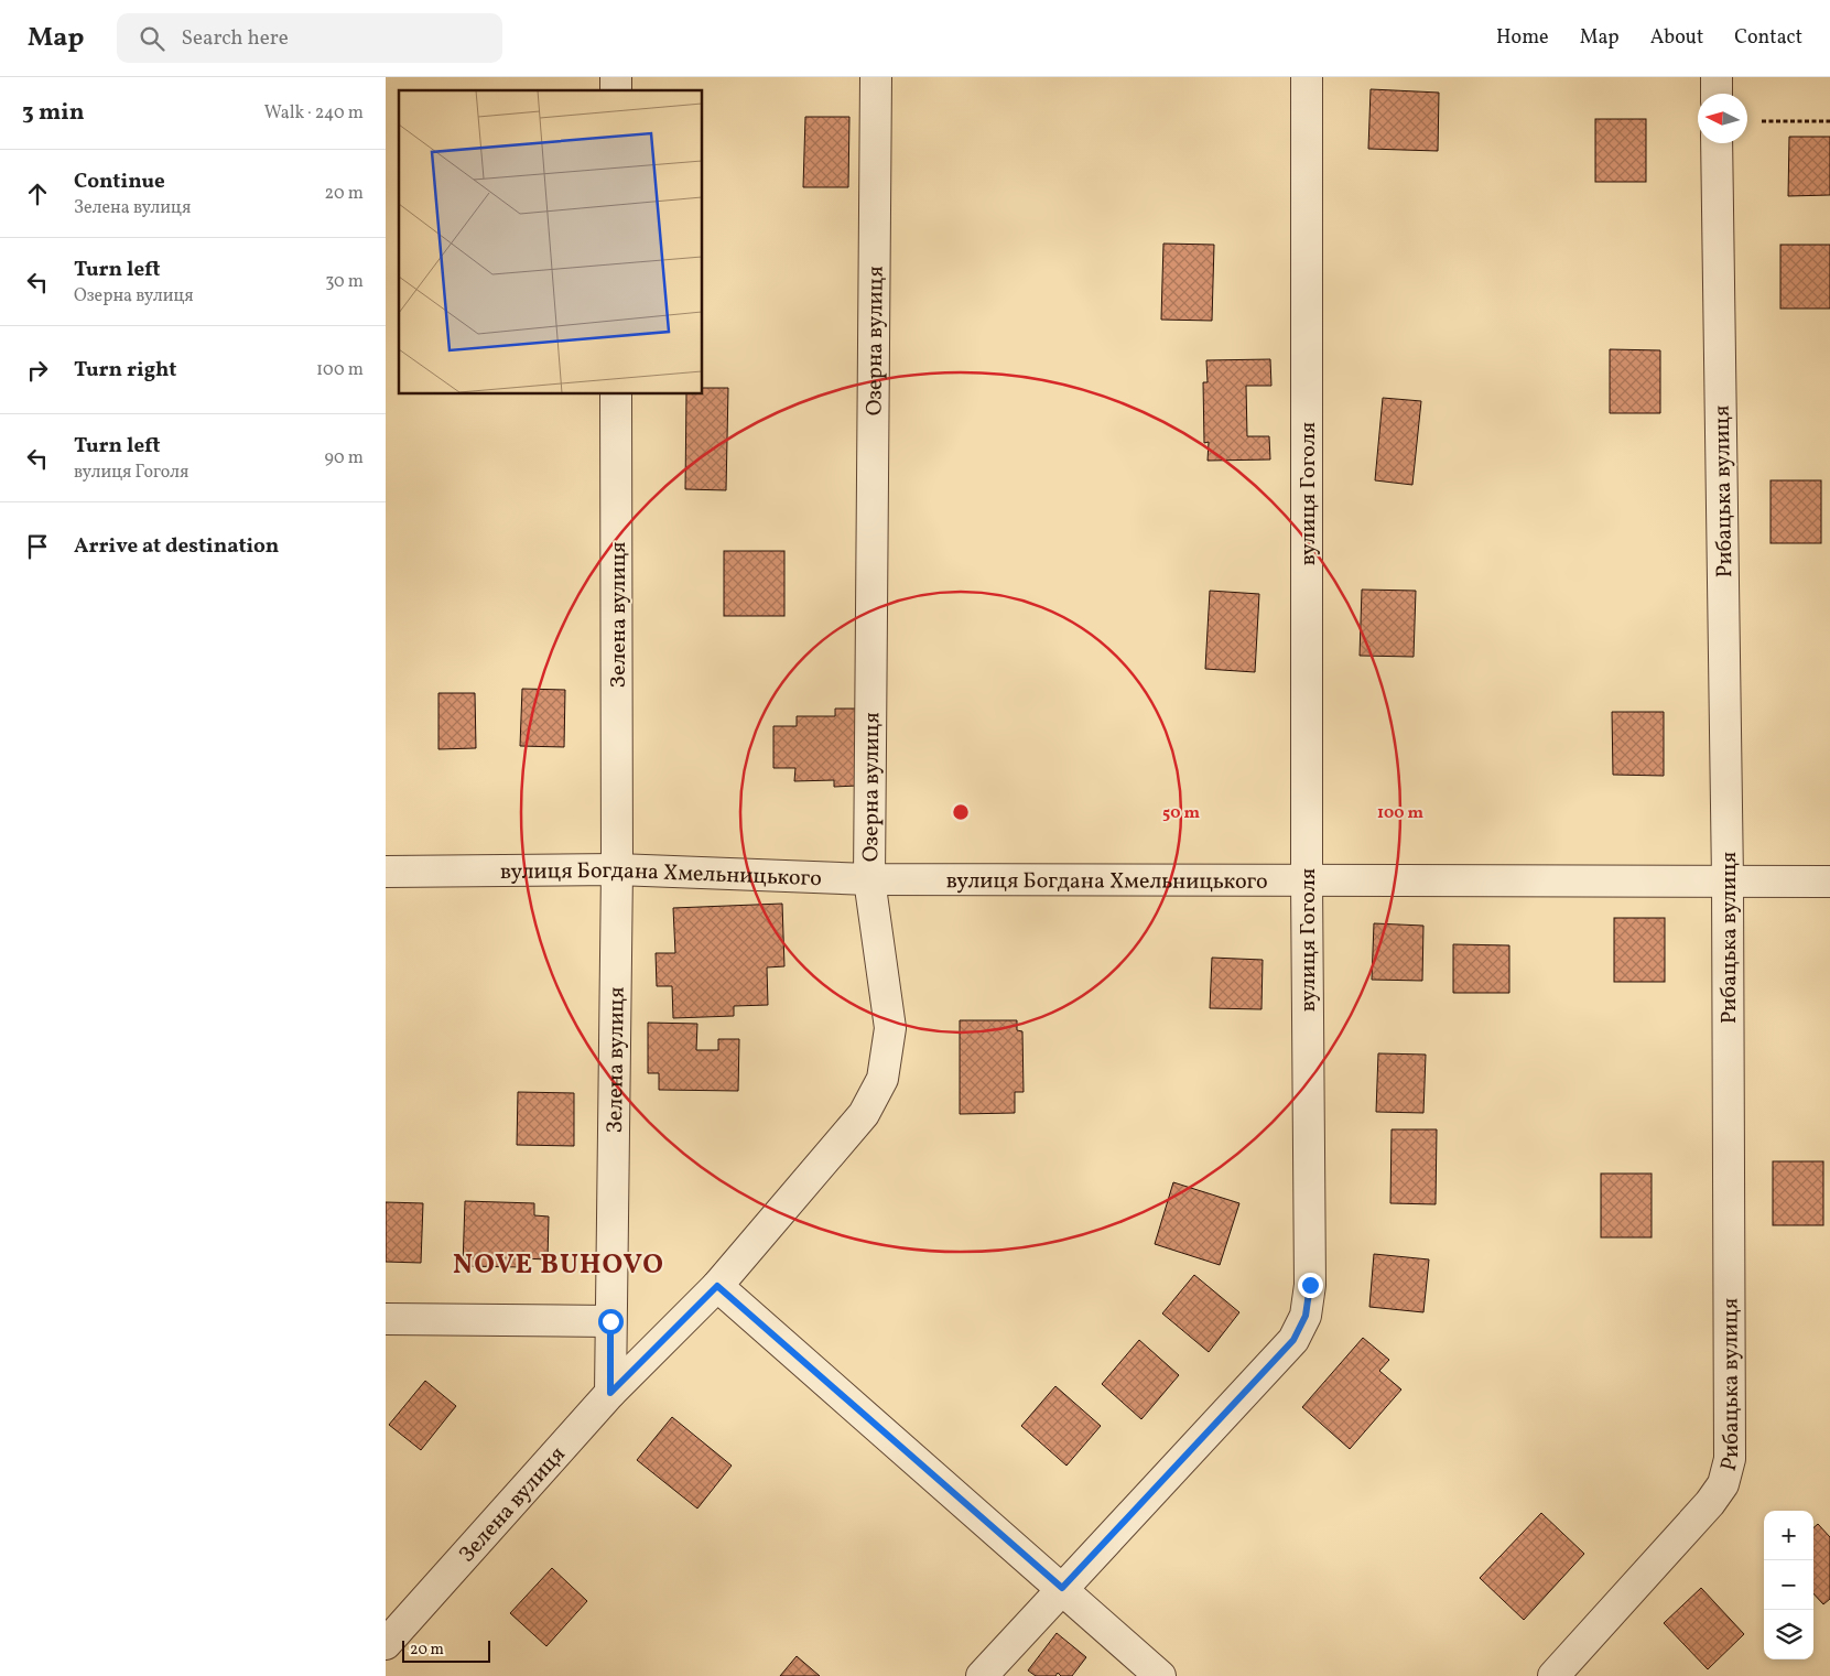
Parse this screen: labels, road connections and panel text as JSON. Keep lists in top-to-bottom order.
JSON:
{
  "streets": {
    "street": [
      "Озерна вулиця",
      "Рибацька вулиця",
      "вулиця Гоголя",
      "Зелена вулиця",
      "вулиця Богдана Хмельницького"
    ]
  },
  "crossings": [
    ["Озерна вулиця", "Зелена вулиця"],
    ["Озерна вулиця", "вулиця Богдана Хмельницького"],
    ["Рибацька вулиця", "вулиця Богдана Хмельницького"],
    ["вулиця Гоголя", "вулиця Богдана Хмельницького"],
    ["Зелена вулиця", "вулиця Богдана Хмельницького"]
  ],
  "districts": ["NOVE BUHOVO"],
  "scale_bar": "20 m",
  "north": "left",
  "page": {
    "header": "Map",
    "search": "Search here",
    "nav": [
      "Home",
      "Map",
      "About",
      "Contact"
    ],
    "heading": ["3 min", "Walk · 240 m"],
    "list": [
      ["Continue", "Зелена вулиця", "20 m"],
      ["Turn left", "Озерна вулиця", "30 m"],
      ["Turn right", "100 m"],
      ["Turn left", "вулиця Гоголя", "90 m"],
      "Arrive at destination"
    ],
    "map_buttons": ["+", "−"],
    "scale": "20 m"
  },
  "rings": ["50 m", "100 m"]
}
